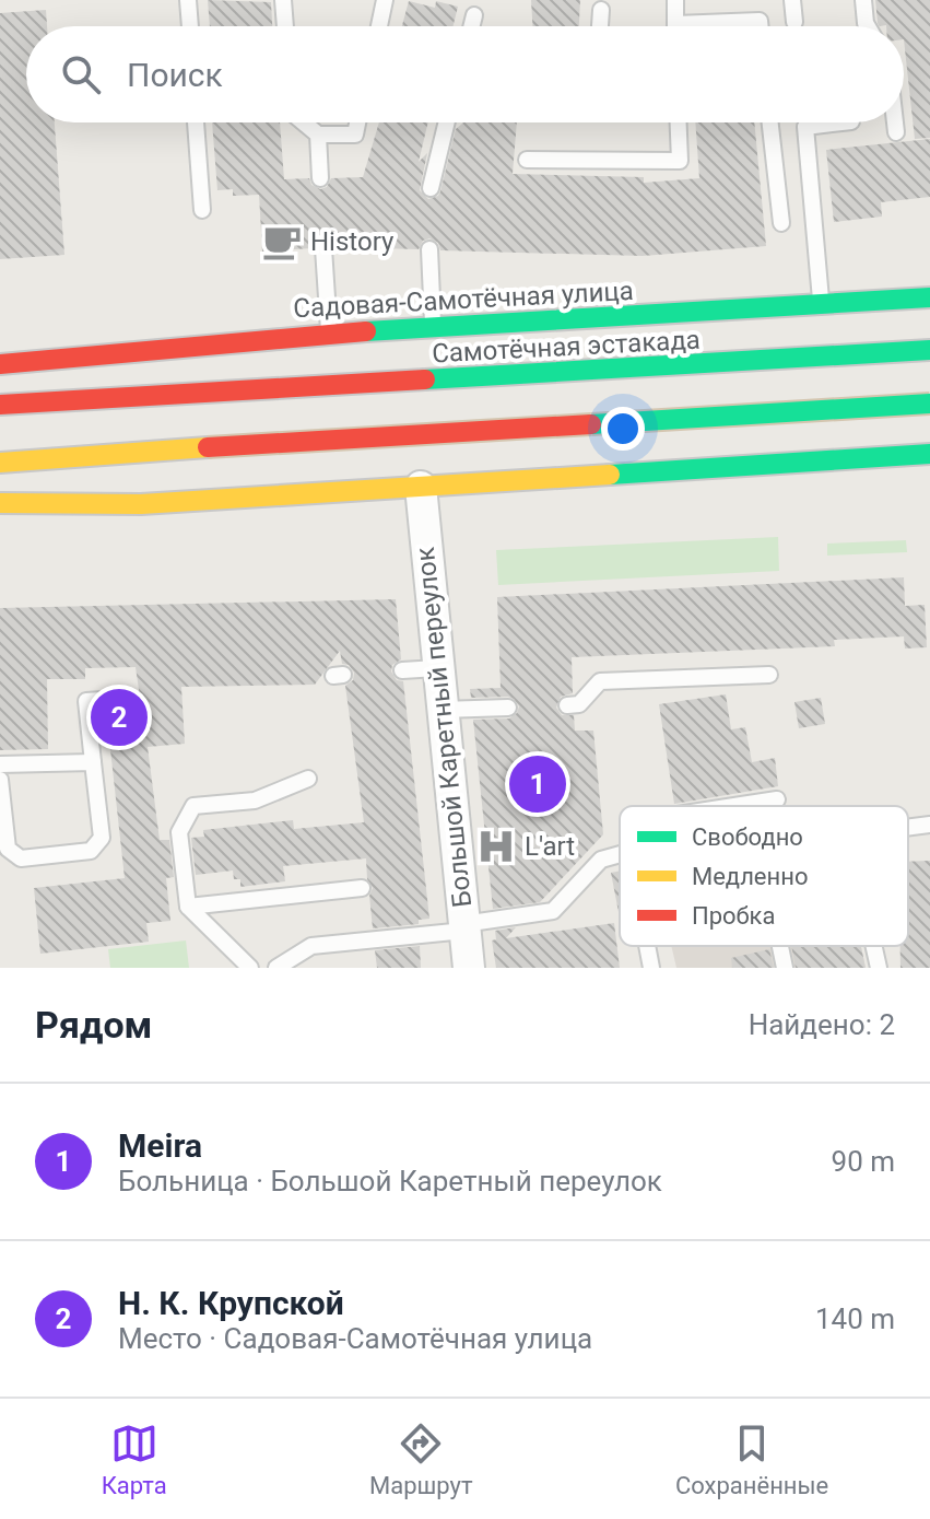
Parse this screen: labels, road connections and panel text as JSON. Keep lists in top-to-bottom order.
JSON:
{
  "streets": {
    "main road": ["Садовая-Самотёчная улица", "Самотёчная эстакада"],
    "street": ["Большой Каретный переулок"]
  },
  "places": {
    "cafe": ["History"],
    "hospital": ["L'art"]
  },
  "legend": ["Свободно", "Медленно", "Пробка"],
  "page": {
    "search": "Поиск",
    "pins": ["2", "1"],
    "heading": ["Рядом", "Найдено: 2"],
    "list": [
      {
        "mark": "1",
        "name": "Meira",
        "note": "Больница · Большой Каретный переулок",
        "value": "90 m"
      },
      {
        "mark": "2",
        "name": "Н. К. Крупской",
        "note": "Место · Садовая-Самотёчная улица",
        "value": "140 m"
      }
    ],
    "nav": ["Карта", "Маршрут", "Сохранённые"]
  }
}
